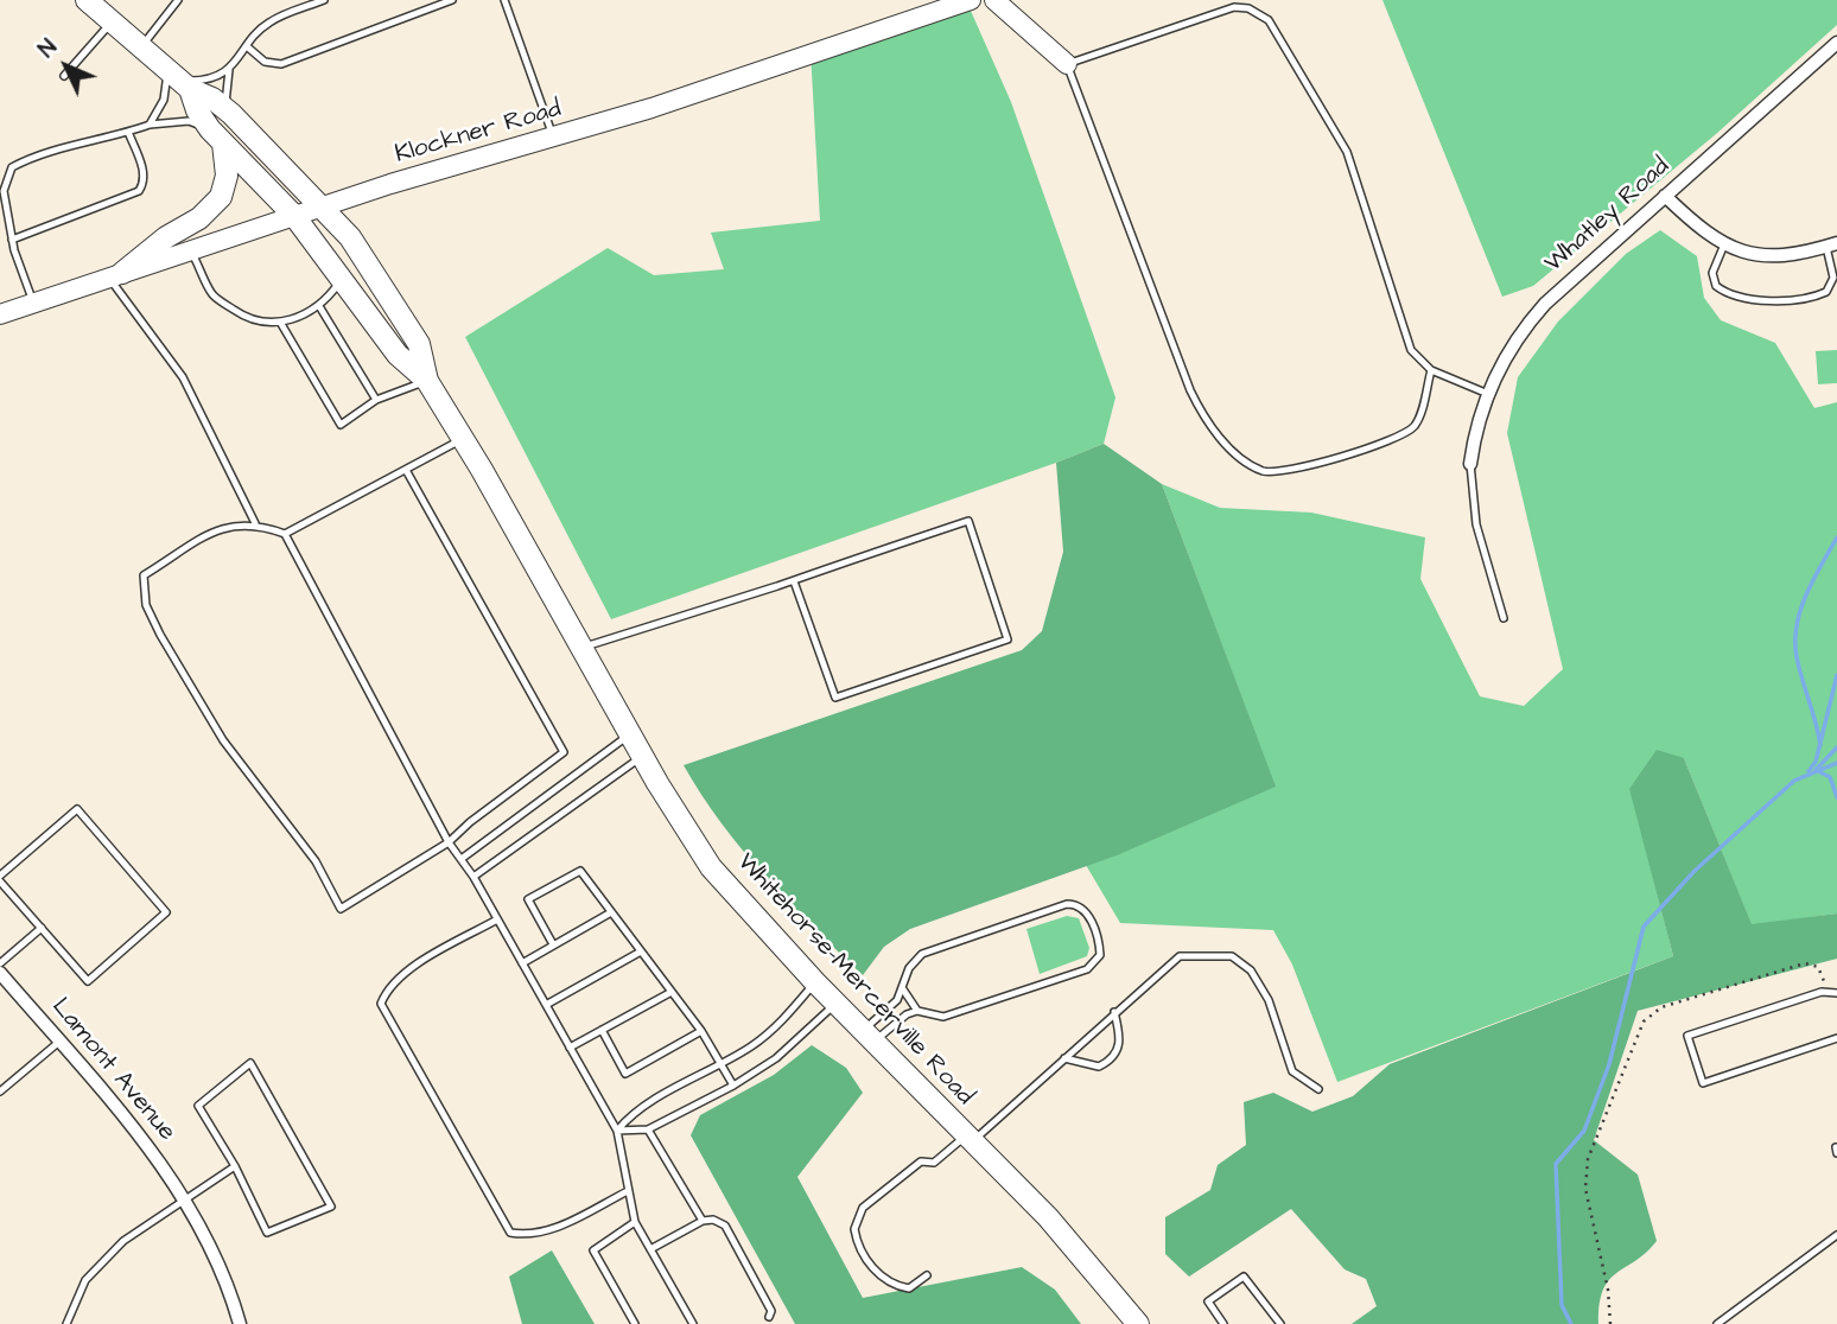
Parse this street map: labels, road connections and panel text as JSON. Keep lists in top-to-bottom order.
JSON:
{
  "streets": {
    "main road": ["Klockner Road", "Whitehorse-Mercerville Road"],
    "street": ["Whatley Road", "Lamont Avenue"]
  },
  "crossings": [
    ["Klockner Road", "Whitehorse-Mercerville Road"]
  ],
  "north": "top left"
}
